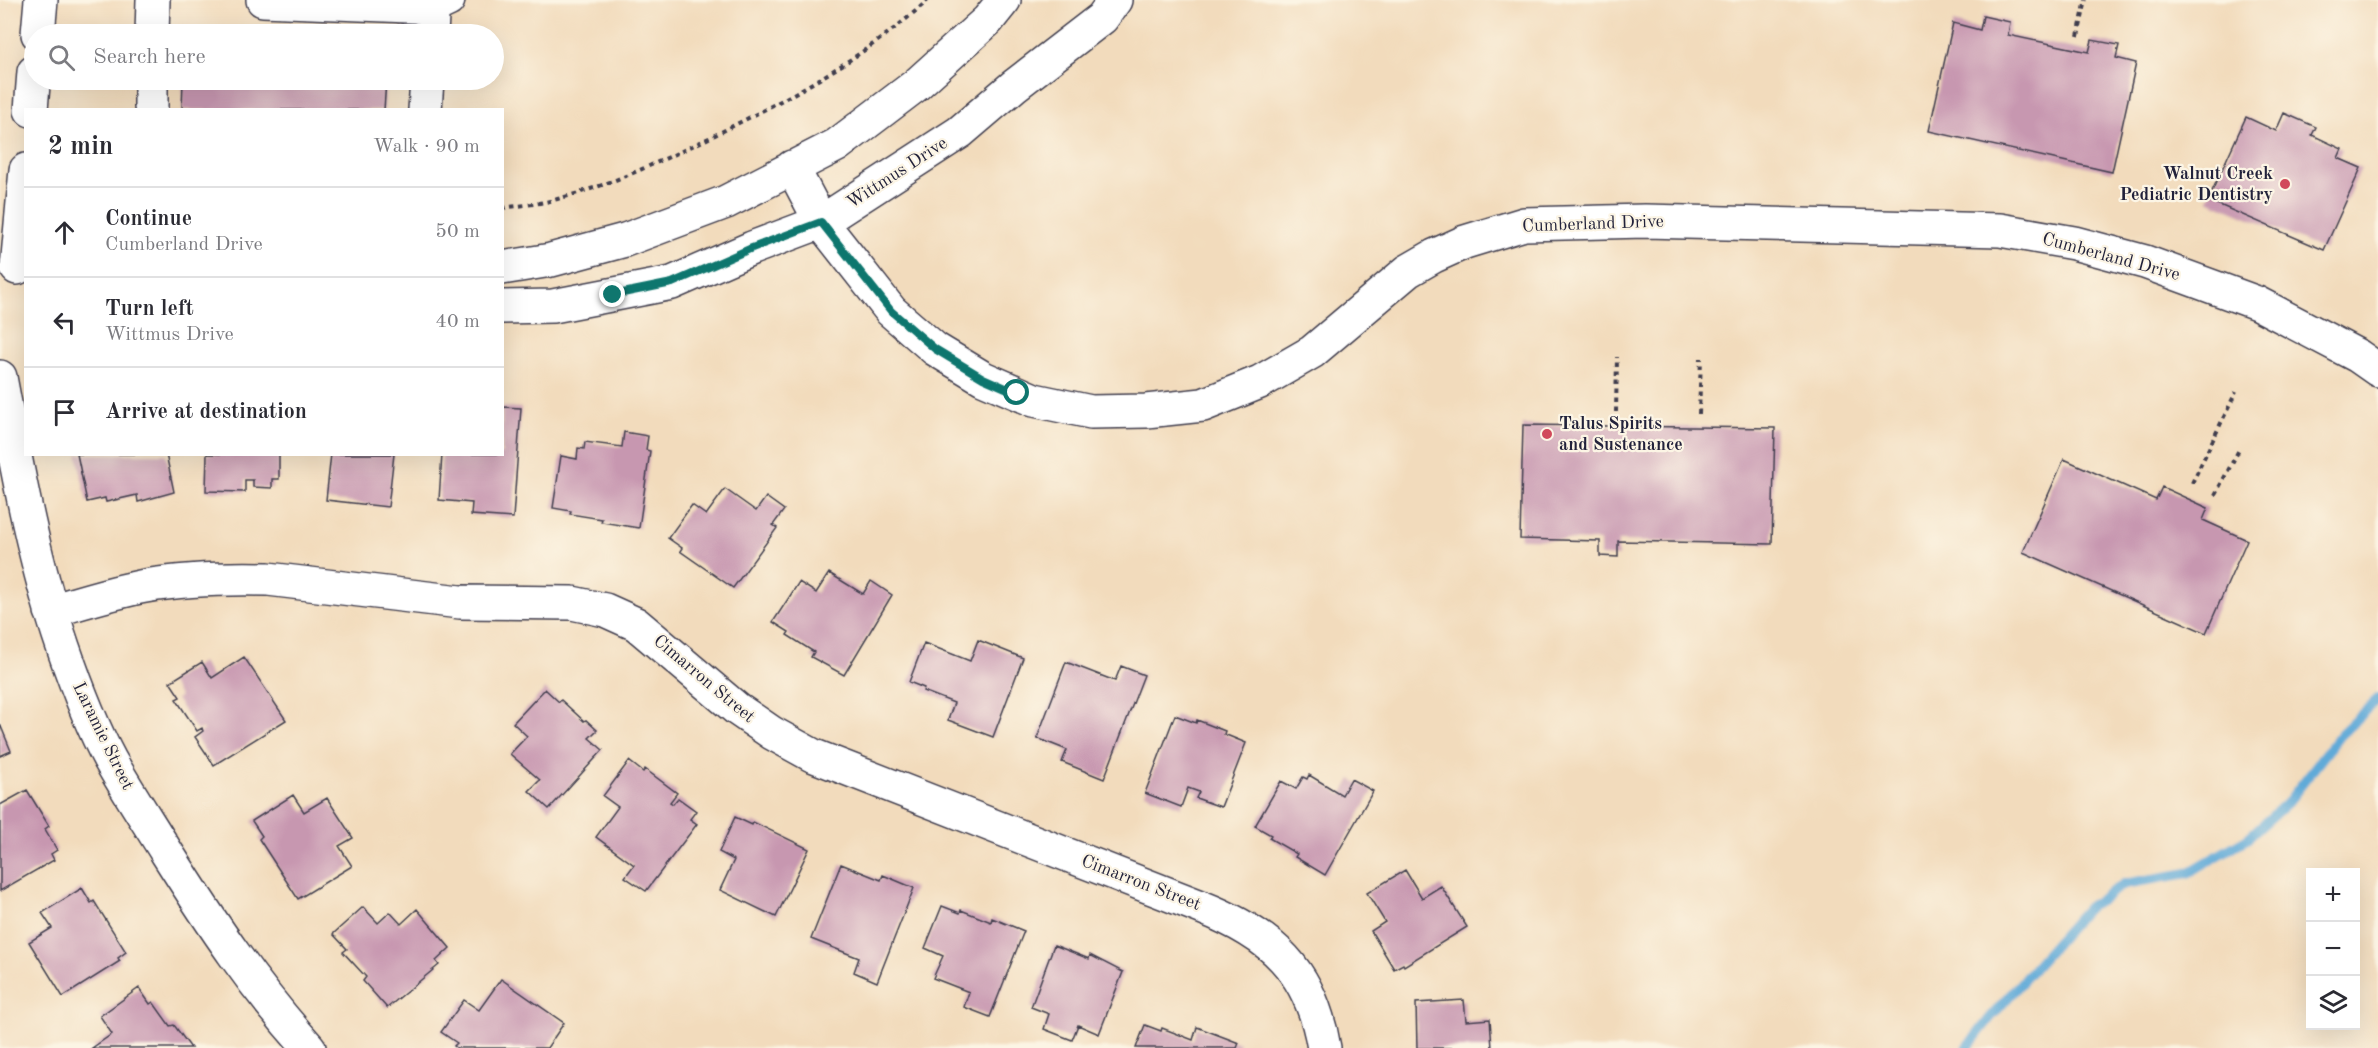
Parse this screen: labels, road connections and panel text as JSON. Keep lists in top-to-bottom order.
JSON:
{
  "streets": {
    "street": [
      "Wittmus Drive",
      "Cumberland Drive",
      "Cimarron Street",
      "Laramie Street"
    ]
  },
  "crossings": [
    ["Wittmus Drive", "Cumberland Drive"],
    ["Cimarron Street", "Laramie Street"]
  ],
  "places": ["Walnut Creek Pediatric Dentistry", "Talus Spirits and Sustenance"],
  "page": {
    "search": "Search here",
    "heading": ["2 min", "Walk · 90 m"],
    "list": [
      ["Continue", "Cumberland Drive", "50 m"],
      ["Turn left", "Wittmus Drive", "40 m"],
      "Arrive at destination"
    ],
    "map_buttons": ["+", "−"]
  }
}
